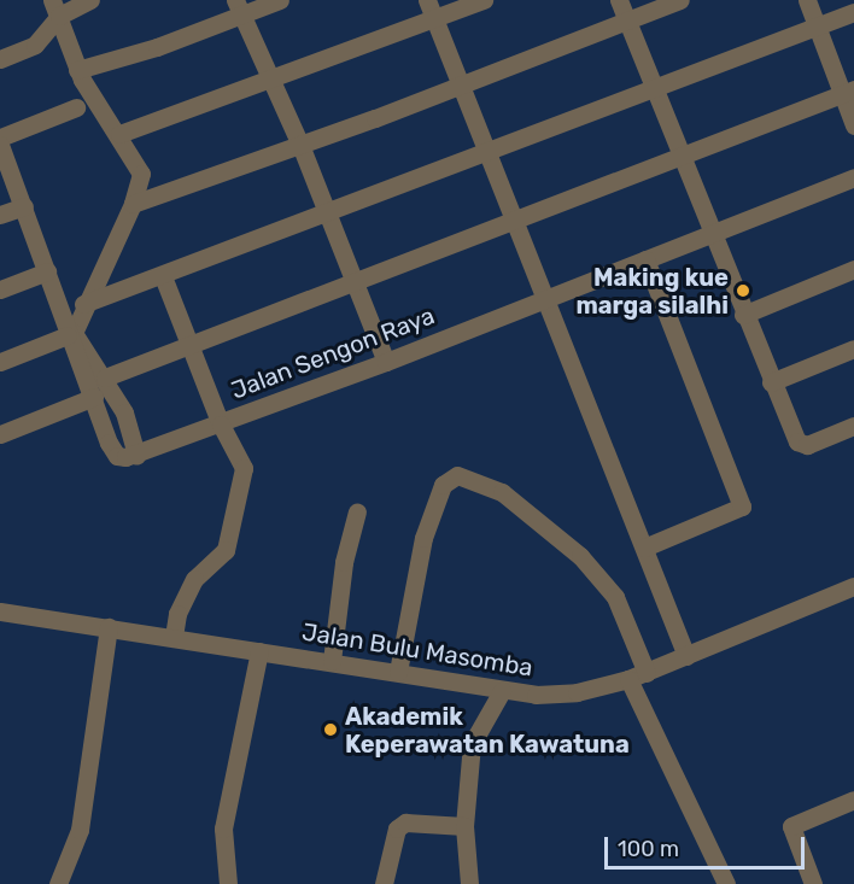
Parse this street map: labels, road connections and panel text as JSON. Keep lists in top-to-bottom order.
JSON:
{
  "streets": {
    "street": ["Jalan Sengon Raya", "Jalan Bulu Masomba"]
  },
  "places": ["Making kue marga silalhi", "Akademik Keperawatan Kawatuna"],
  "scale_bar": "100 m"
}
